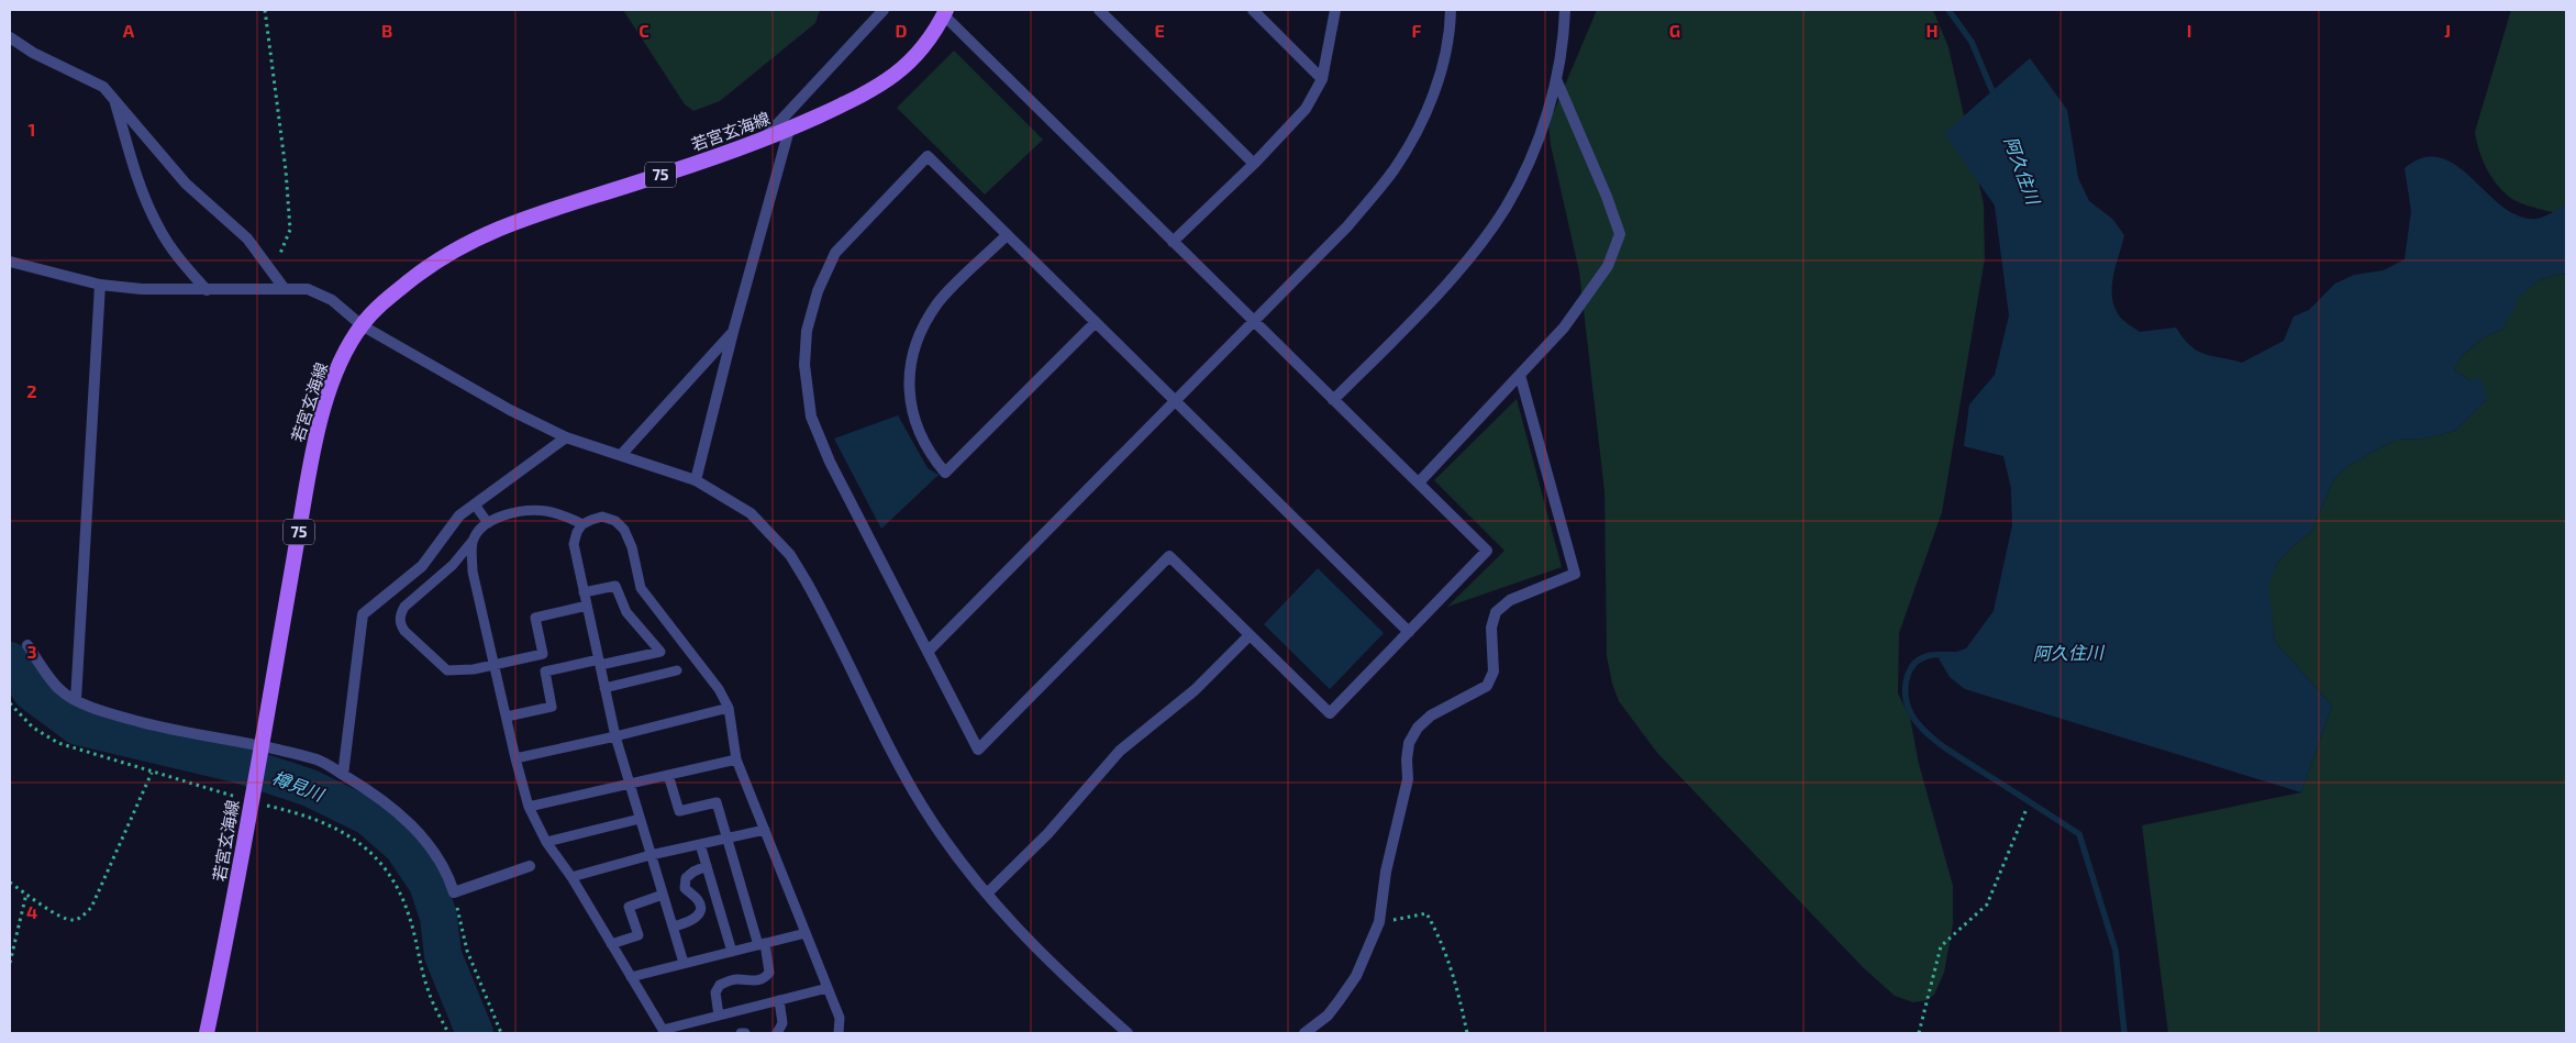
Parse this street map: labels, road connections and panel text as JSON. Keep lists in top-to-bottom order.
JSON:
{
  "streets": {
    "main road": ["若宮玄海線", "75"]
  },
  "water": ["阿久住川", "樽見川"],
  "grid": {
    "columns": [
      "A",
      "B",
      "C",
      "D",
      "E",
      "F",
      "G",
      "H",
      "I",
      "J"
    ],
    "rows": [
      "1",
      "2",
      "3",
      "4"
    ]
  }
}
